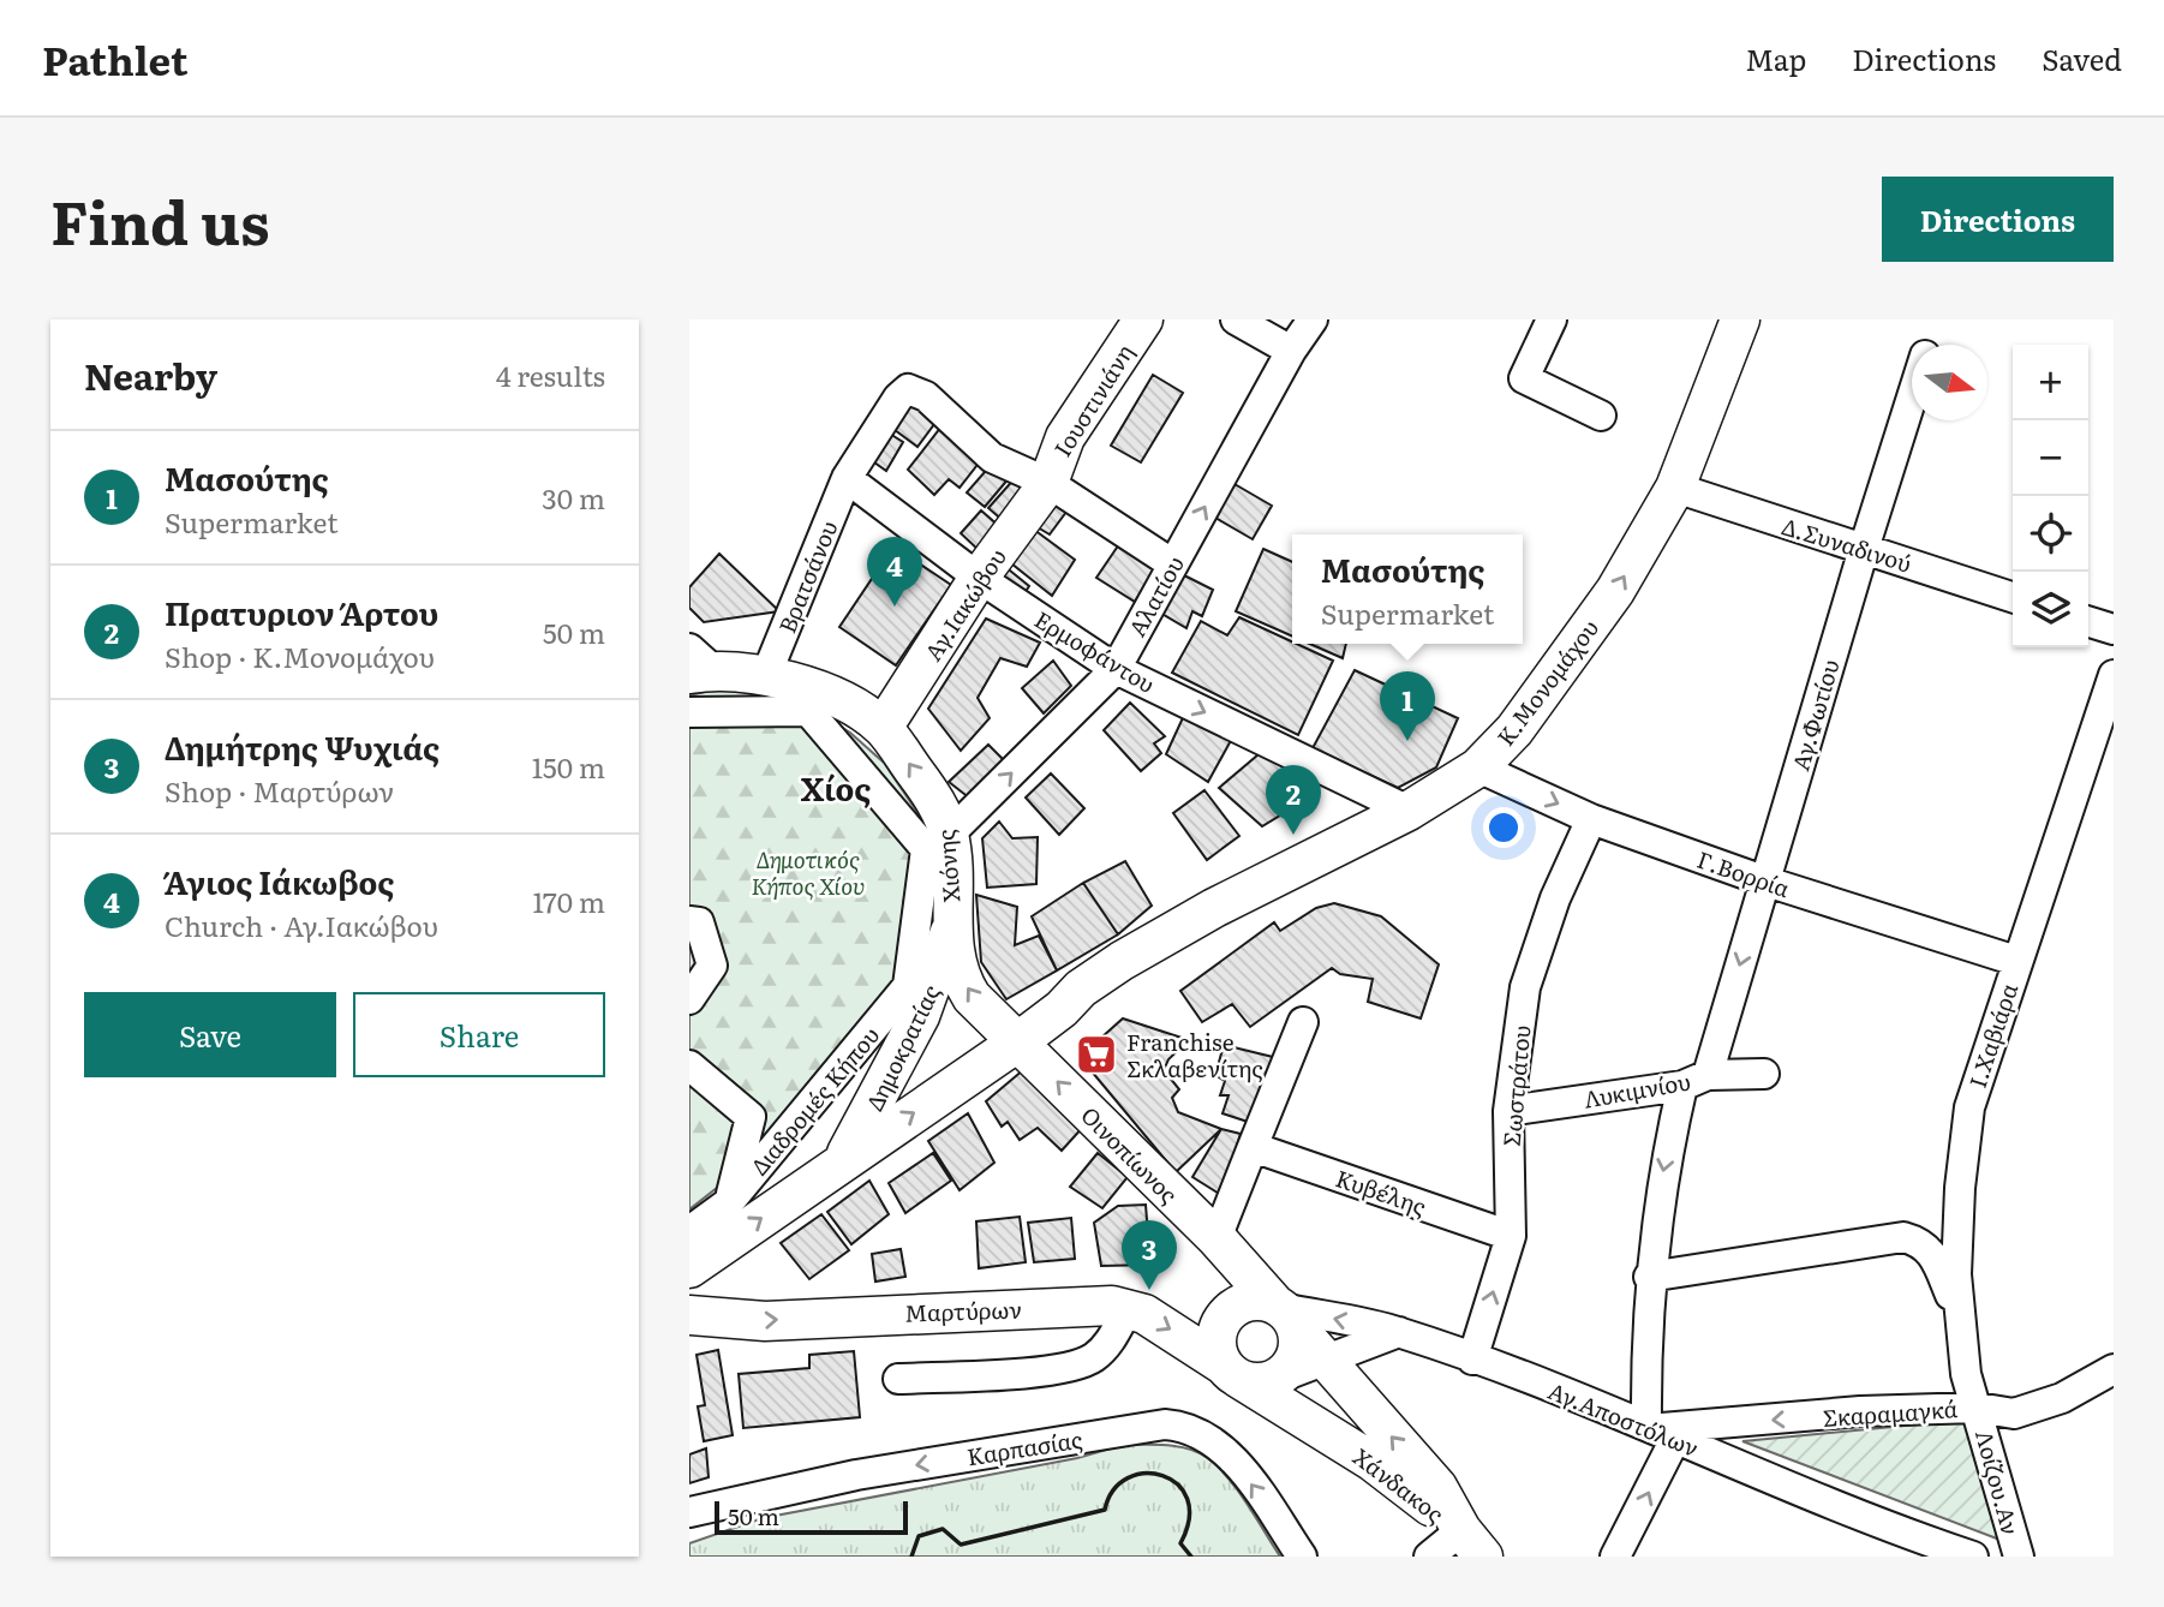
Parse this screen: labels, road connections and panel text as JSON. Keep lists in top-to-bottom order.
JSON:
{
  "streets": {
    "main road": [
      "Ιουστινιάνη",
      "Αγ.Ιακώβου",
      "Κ.Μονομάχου",
      "Χιόνης",
      "Δημοκρατίας",
      "Οινοπίωνος",
      "Μαρτύρων",
      "Χάνδακος"
    ],
    "street": [
      "Δ.Συναδινού",
      "Βρατσάνου",
      "Αλατίου",
      "Ερμοφάντου",
      "Αγ.Φωτίου",
      "Γ.Βορρία",
      "Ι.Χαβιάρα",
      "Σωστράτου",
      "Λυκιμνίου",
      "Διαδρομές Κήπου",
      "Κυβέλης",
      "Σκαραμαγκά",
      "Αγ.Αποστόλων",
      "Καρπασίας",
      "Λοίζου.Αν"
    ]
  },
  "crossings": [
    ["Ιουστινιάνη", "Βρατσάνου"],
    ["Ιουστινιάνη", "Αγ.Ιακώβου"],
    ["Δ.Συναδινού", "Κ.Μονομάχου"],
    ["Δ.Συναδινού", "Αγ.Φωτίου"],
    ["Βρατσάνου", "Αγ.Ιακώβου"],
    ["Βρατσάνου", "Ερμοφάντου"],
    ["Βρατσάνου", "Χιόνης"],
    ["Αλατίου", "Ερμοφάντου"],
    ["Αλατίου", "Χιόνης"],
    ["Αγ.Ιακώβου", "Ερμοφάντου"],
    ["Αγ.Ιακώβου", "Χιόνης"],
    ["Ερμοφάντου", "Κ.Μονομάχου"],
    ["Κ.Μονομάχου", "Χιόνης"],
    ["Κ.Μονομάχου", "Γ.Βορρία"],
    ["Κ.Μονομάχου", "Δημοκρατίας"],
    ["Κ.Μονομάχου", "Οινοπίωνος"],
    ["Αγ.Φωτίου", "Γ.Βορρία"],
    ["Αγ.Φωτίου", "Λυκιμνίου"],
    ["Αγ.Φωτίου", "Σκαραμαγκά"],
    ["Αγ.Φωτίου", "Αγ.Αποστόλων"],
    ["Χιόνης", "Δημοκρατίας"],
    ["Χιόνης", "Οινοπίωνος"],
    ["Γ.Βορρία", "Ι.Χαβιάρα"],
    ["Γ.Βορρία", "Σωστράτου"],
    ["Ι.Χαβιάρα", "Σκαραμαγκά"],
    ["Ι.Χαβιάρα", "Λοίζου.Αν"],
    ["Δημοκρατίας", "Οινοπίωνος"],
    ["Σωστράτου", "Λυκιμνίου"],
    ["Σωστράτου", "Κυβέλης"],
    ["Σωστράτου", "Αγ.Αποστόλων"],
    ["Οινοπίωνος", "Μαρτύρων"],
    ["Οινοπίωνος", "Αγ.Αποστόλων"],
    ["Οινοπίωνος", "Χάνδακος"],
    ["Μαρτύρων", "Αγ.Αποστόλων"],
    ["Μαρτύρων", "Χάνδακος"],
    ["Σκαραμαγκά", "Αγ.Αποστόλων"],
    ["Σκαραμαγκά", "Λοίζου.Αν"],
    ["Αγ.Αποστόλων", "Χάνδακος"]
  ],
  "one_way": [
    "Αλατίου",
    "Ερμοφάντου",
    "Αγ.Φωτίου",
    "Χιόνης",
    "Δημοκρατίας",
    "Οινοπίωνος",
    "Μαρτύρων",
    "Σκαραμαγκά",
    "Καρπασίας"
  ],
  "districts": ["Χίος"],
  "parks": ["Δημοτικός Κήπος Χίου"],
  "places": {
    "supermarket": ["Franchise Σκλαβενίτης"]
  },
  "scale_bar": "50 m",
  "north": "right",
  "page": {
    "header": "Pathlet",
    "nav": ["Map", "Directions", "Saved"],
    "title": "Find us",
    "buttons": [
      "Directions",
      ["Save", "Share"]
    ],
    "heading": ["Nearby", "4 results"],
    "map_buttons": ["+", "−"],
    "list": [
      {
        "mark": "1",
        "name": "Μασούτης",
        "note": "Supermarket",
        "value": "30 m"
      },
      {
        "mark": "2",
        "name": "Πρατυριον Άρτου",
        "note": "Shop · Κ.Μονομάχου",
        "value": "50 m"
      },
      {
        "mark": "3",
        "name": "Δημήτρης Ψυχιάς",
        "note": "Shop · Μαρτύρων",
        "value": "150 m"
      },
      {
        "mark": "4",
        "name": "Άγιος Ιάκωβος",
        "note": "Church · Αγ.Ιακώβου",
        "value": "170 m"
      }
    ],
    "popup": ["Μασούτης", "Supermarket"],
    "pins": [
      "4",
      "1",
      "2",
      "3"
    ],
    "scale": "50 m"
  }
}
